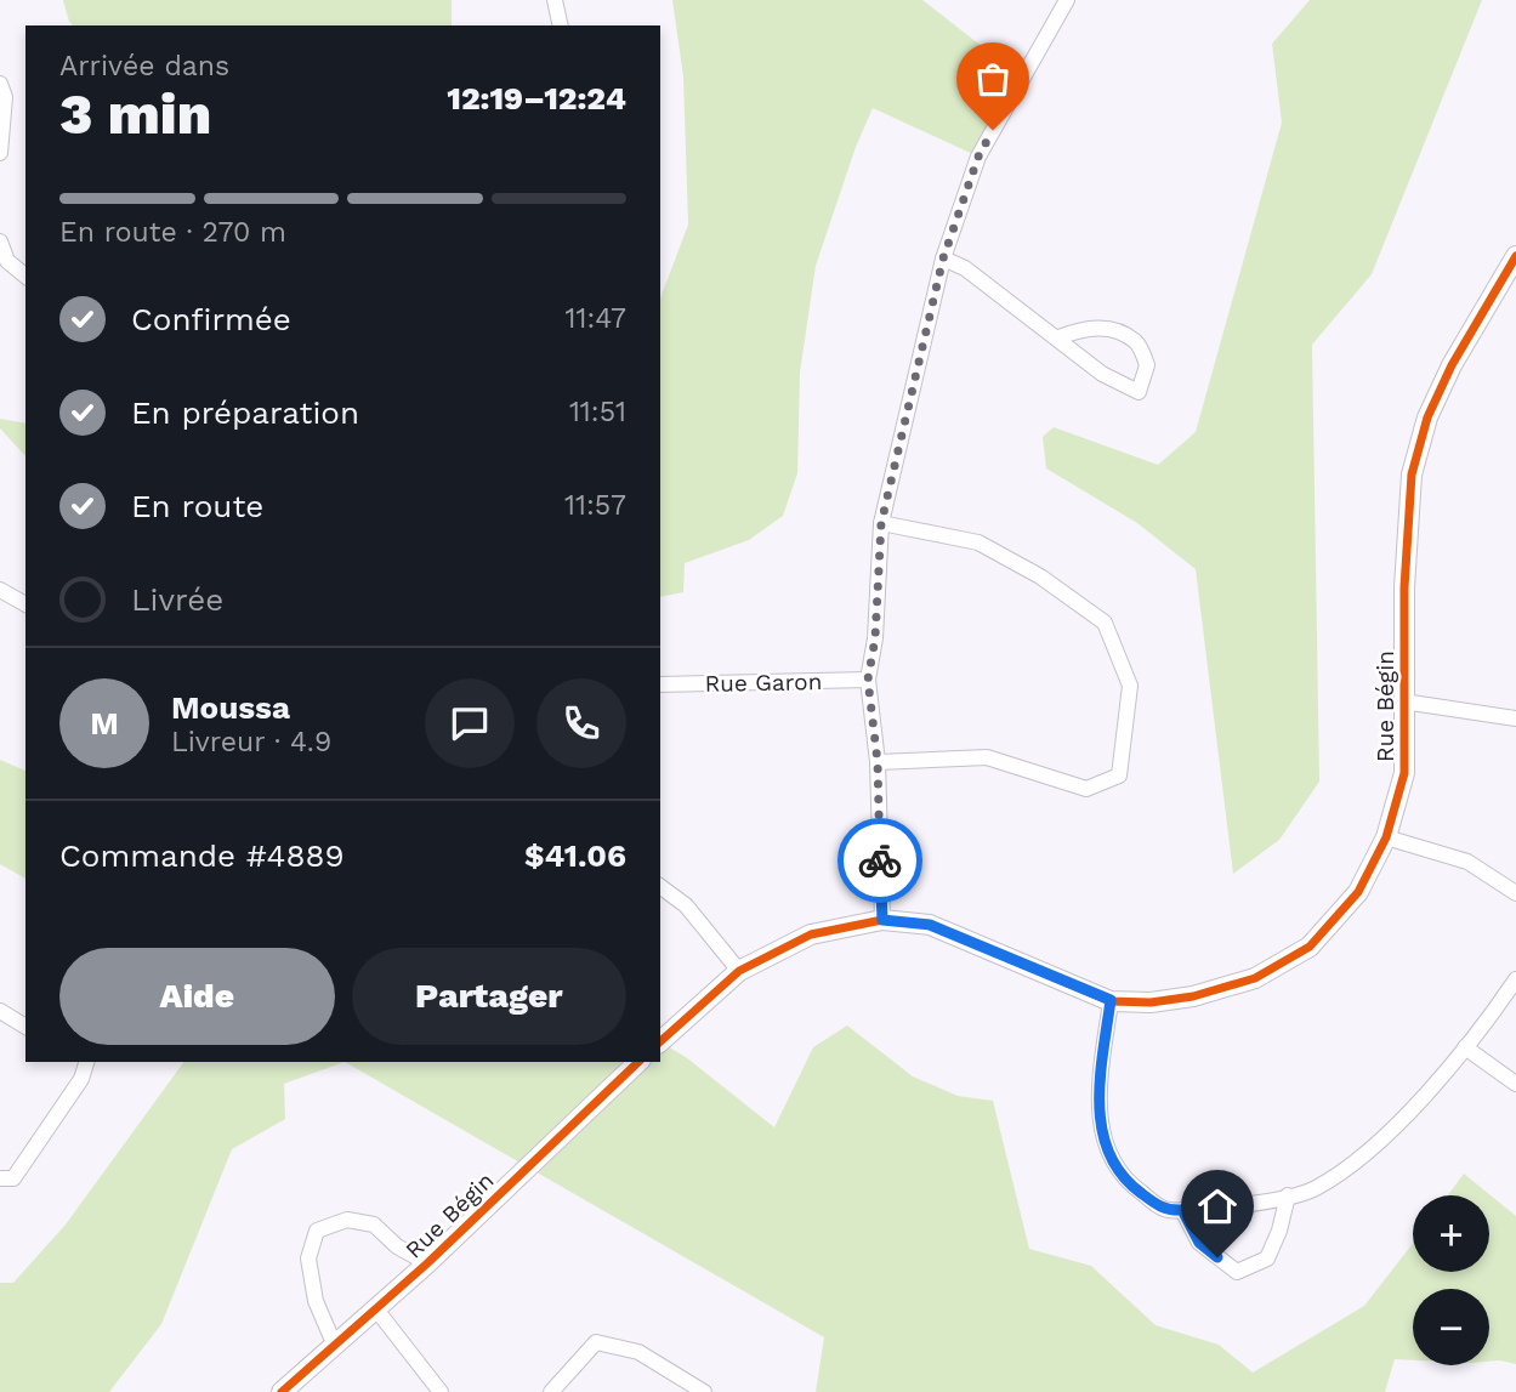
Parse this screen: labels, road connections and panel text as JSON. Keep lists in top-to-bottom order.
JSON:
{
  "streets": {
    "street": ["Rue Garon", "Rue Bégin"]
  },
  "page": {
    "heading": ["3 min", "Arrivée dans", "12:19–12:24"],
    "panel": [
      "Moussa",
      "Livreur · 4.9",
      "Commande #4889",
      "$41.06"
    ],
    "bar": "En route · 270 m",
    "list": [
      ["Confirmée", "11:47"],
      ["En préparation", "11:51"],
      ["En route", "11:57"],
      "Livrée"
    ],
    "round": "M",
    "buttons": ["Aide", "Partager"],
    "map_buttons": ["+", "−"]
  }
}
